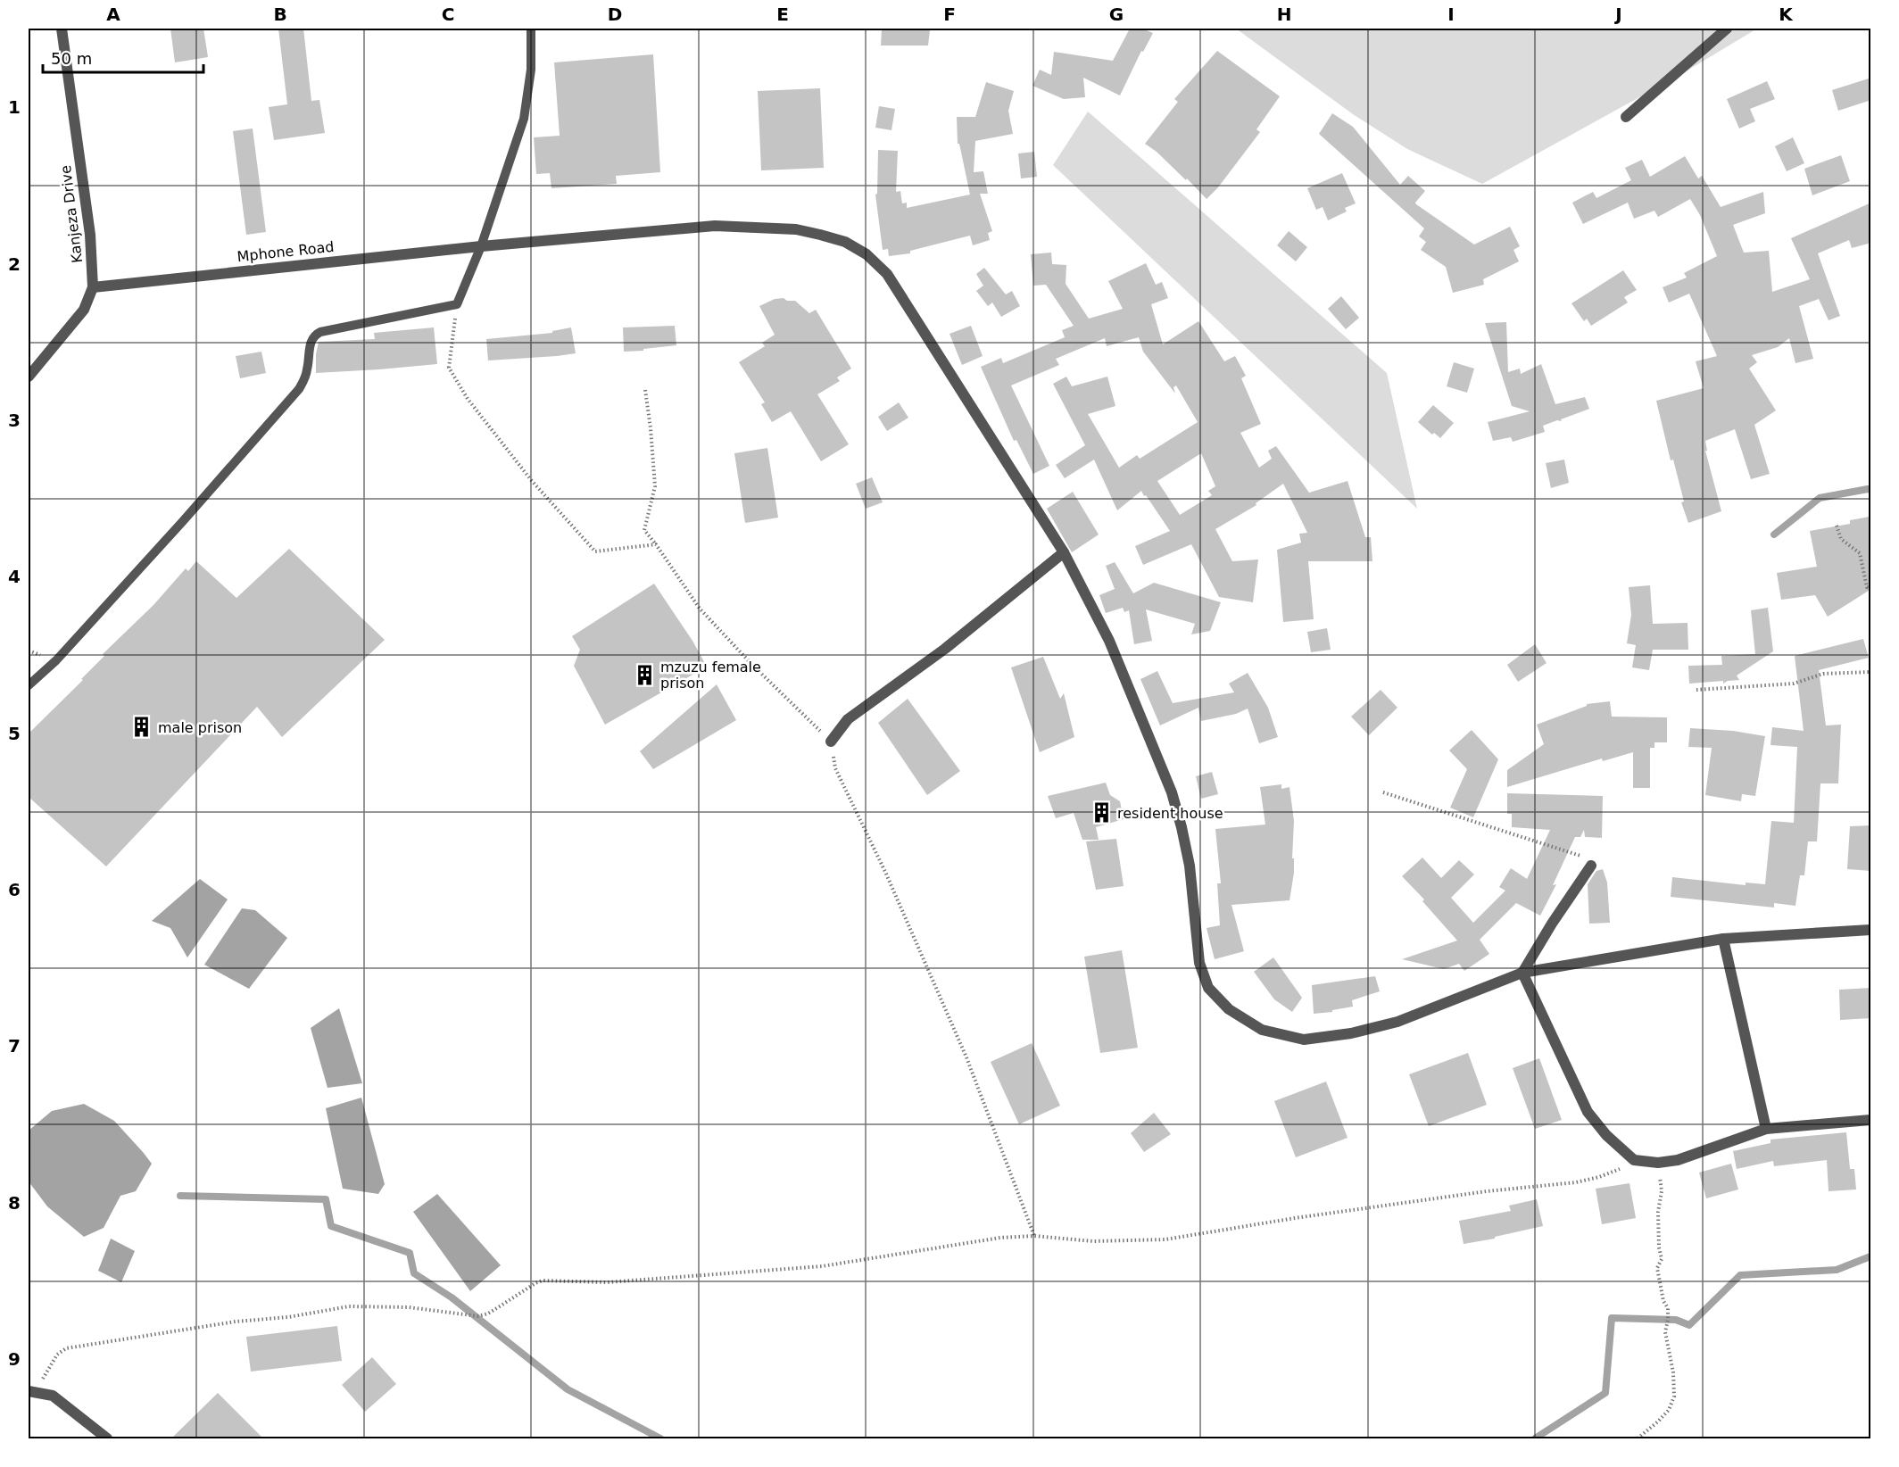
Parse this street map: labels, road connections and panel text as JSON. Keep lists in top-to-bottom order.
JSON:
{
  "streets": {
    "street": ["Kanjeza Drive", "Mphone Road"]
  },
  "crossings": [
    ["Kanjeza Drive", "Mphone Road"]
  ],
  "places": {
    "building": ["mzuzu female prison", "male prison", "resident house"]
  },
  "scale_bar": "50 m",
  "grid": {
    "columns": [
      "A",
      "B",
      "C",
      "D",
      "E",
      "F",
      "G",
      "H",
      "I",
      "J",
      "K"
    ],
    "rows": [
      "1",
      "2",
      "3",
      "4",
      "5",
      "6",
      "7",
      "8",
      "9"
    ]
  }
}
